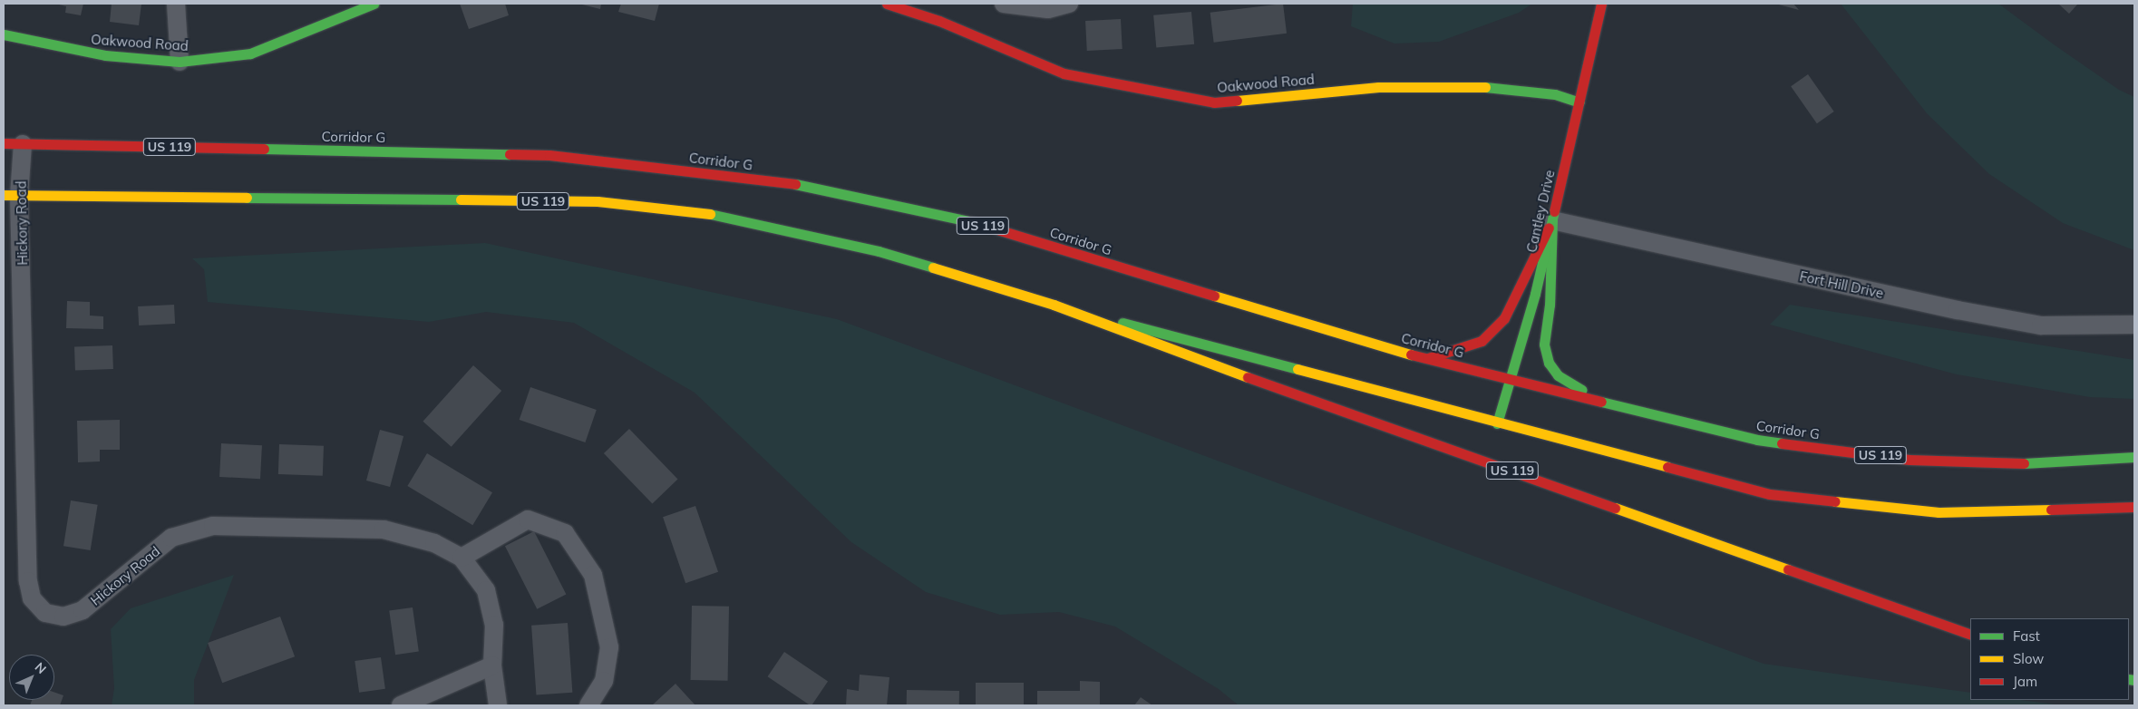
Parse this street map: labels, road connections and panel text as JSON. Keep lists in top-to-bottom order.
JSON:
{
  "streets": {
    "main road": [
      "Oakwood Road",
      "Corridor G",
      "US 119",
      "Cantley Drive"
    ],
    "street": ["Hickory Road", "Fort Hill Drive"]
  },
  "crossings": [
    ["Oakwood Road", "Cantley Drive"],
    ["Corridor G", "Cantley Drive"],
    ["Corridor G", "Hickory Road"],
    ["US 119", "Hickory Road"],
    ["Cantley Drive", "Fort Hill Drive"]
  ],
  "legend": ["Fast", "Slow", "Jam"],
  "north": "top right"
}
